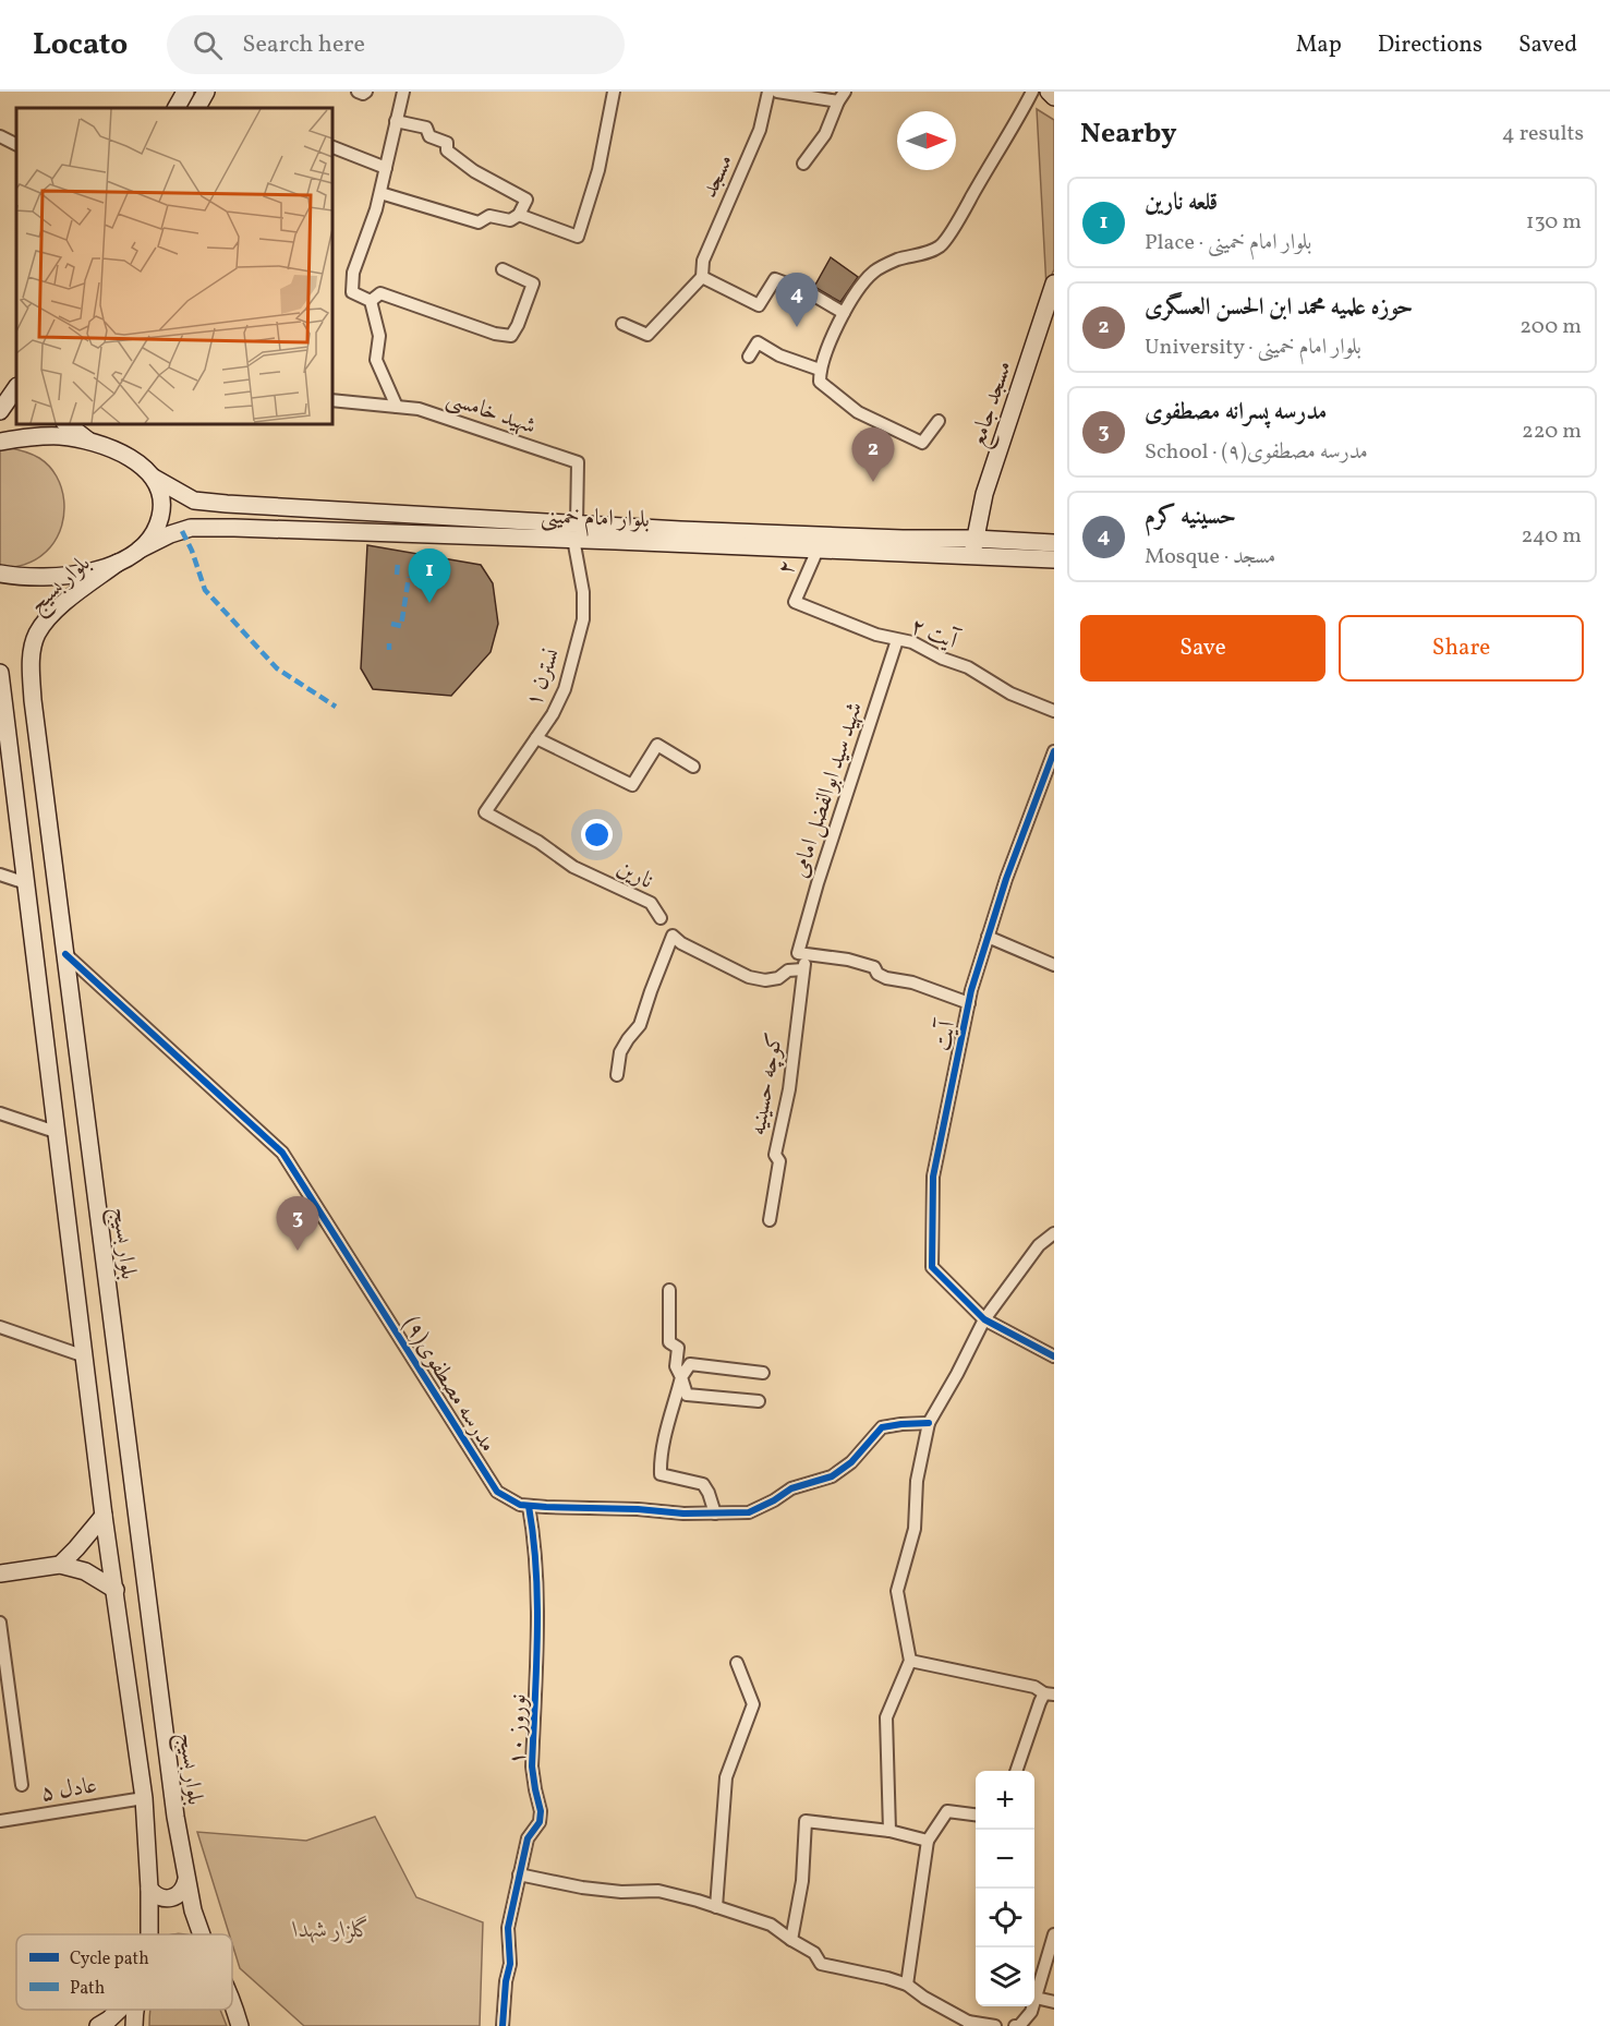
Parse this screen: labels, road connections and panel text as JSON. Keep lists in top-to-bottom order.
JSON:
{
  "streets": {
    "main road": ["مسجد جامع", "بلوار امام خمینی", "بلوار بسیج"],
    "street": [
      "مسجد",
      "شهید خامسی",
      "۲",
      "آیت ۲",
      "نسترن ۱",
      "شهید سید ابوالفضل امامی",
      "نارین",
      "آیت",
      "کوچه حسینیه",
      "مدرسه مصطفوی(۹)",
      "نوروز ۱۰",
      "عادل ۵"
    ]
  },
  "crossings": [
    ["مسجد جامع", "بلوار امام خمینی"],
    ["شهید خامسی", "بلوار امام خمینی"],
    ["شهید خامسی", "نسترن ۱"],
    ["بلوار امام خمینی", "۲"],
    ["بلوار امام خمینی", "بلوار بسیج"],
    ["بلوار امام خمینی", "نسترن ۱"],
    ["۲", "آیت ۲"],
    ["بلوار بسیج", "مدرسه مصطفوی(۹)"],
    ["آیت ۲", "شهید سید ابوالفضل امامی"],
    ["نسترن ۱", "نارین"],
    ["شهید سید ابوالفضل امامی", "کوچه حسینیه"],
    ["مدرسه مصطفوی(۹)", "نوروز ۱۰"]
  ],
  "parks": ["گلزار شهدا"],
  "legend": ["Cycle path", "Path"],
  "north": "right",
  "page": {
    "header": "Locato",
    "search": "Search here",
    "nav": ["Map", "Directions", "Saved"],
    "heading": ["Nearby", "4 results"],
    "list": [
      {
        "mark": "1",
        "name": "قلعه نارین",
        "note": "Place · بلوار امام خمینی",
        "value": "130 m"
      },
      {
        "mark": "2",
        "name": "حوزه علمیه محمد ابن الحسن العسگری",
        "note": "University · بلوار امام خمینی",
        "value": "200 m"
      },
      {
        "mark": "3",
        "name": "مدرسه پسرانه مصطفوی",
        "note": "School · مدرسه مصطفوی(۹)",
        "value": "220 m"
      },
      {
        "mark": "4",
        "name": "حسینیه کرم",
        "note": "Mosque · مسجد",
        "value": "240 m"
      }
    ],
    "pins": [
      "4",
      "2",
      "1",
      "3"
    ],
    "buttons": ["Save", "Share"],
    "map_buttons": ["+", "−"]
  }
}
